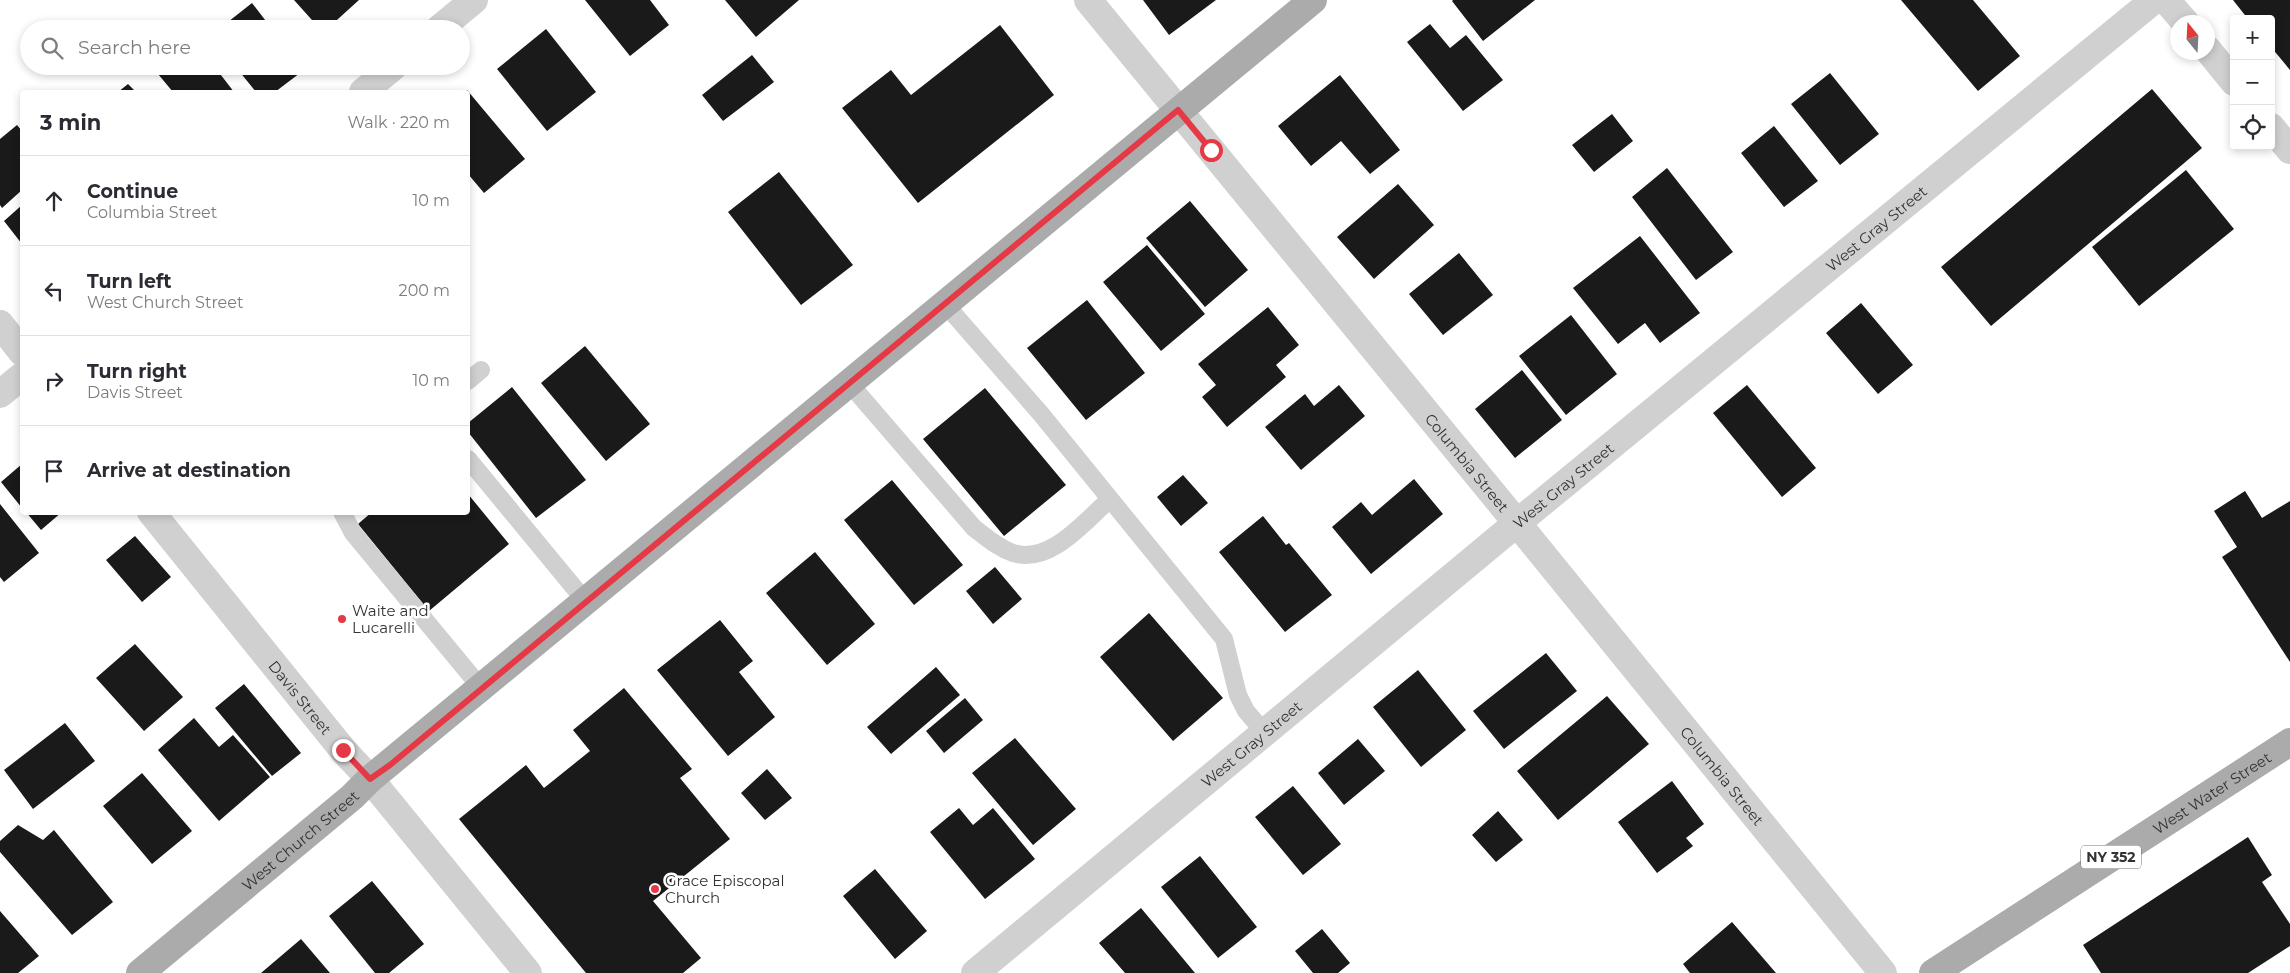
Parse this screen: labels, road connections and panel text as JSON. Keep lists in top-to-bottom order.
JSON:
{
  "streets": {
    "main road": ["West Water Street", "West Church Street", "NY 352"],
    "street": ["West Gray Street", "Columbia Street", "Davis Street"]
  },
  "crossings": [
    ["West Gray Street", "Columbia Street"],
    ["Columbia Street", "West Church Street"],
    ["Davis Street", "West Church Street"]
  ],
  "places": ["Waite and Lucarelli", "Grace Episcopal Church"],
  "north": "top",
  "page": {
    "map_buttons": ["+", "−"],
    "search": "Search here",
    "heading": ["3 min", "Walk · 220 m"],
    "list": [
      ["Continue", "Columbia Street", "10 m"],
      ["Turn left", "West Church Street", "200 m"],
      ["Turn right", "Davis Street", "10 m"],
      "Arrive at destination"
    ]
  }
}
